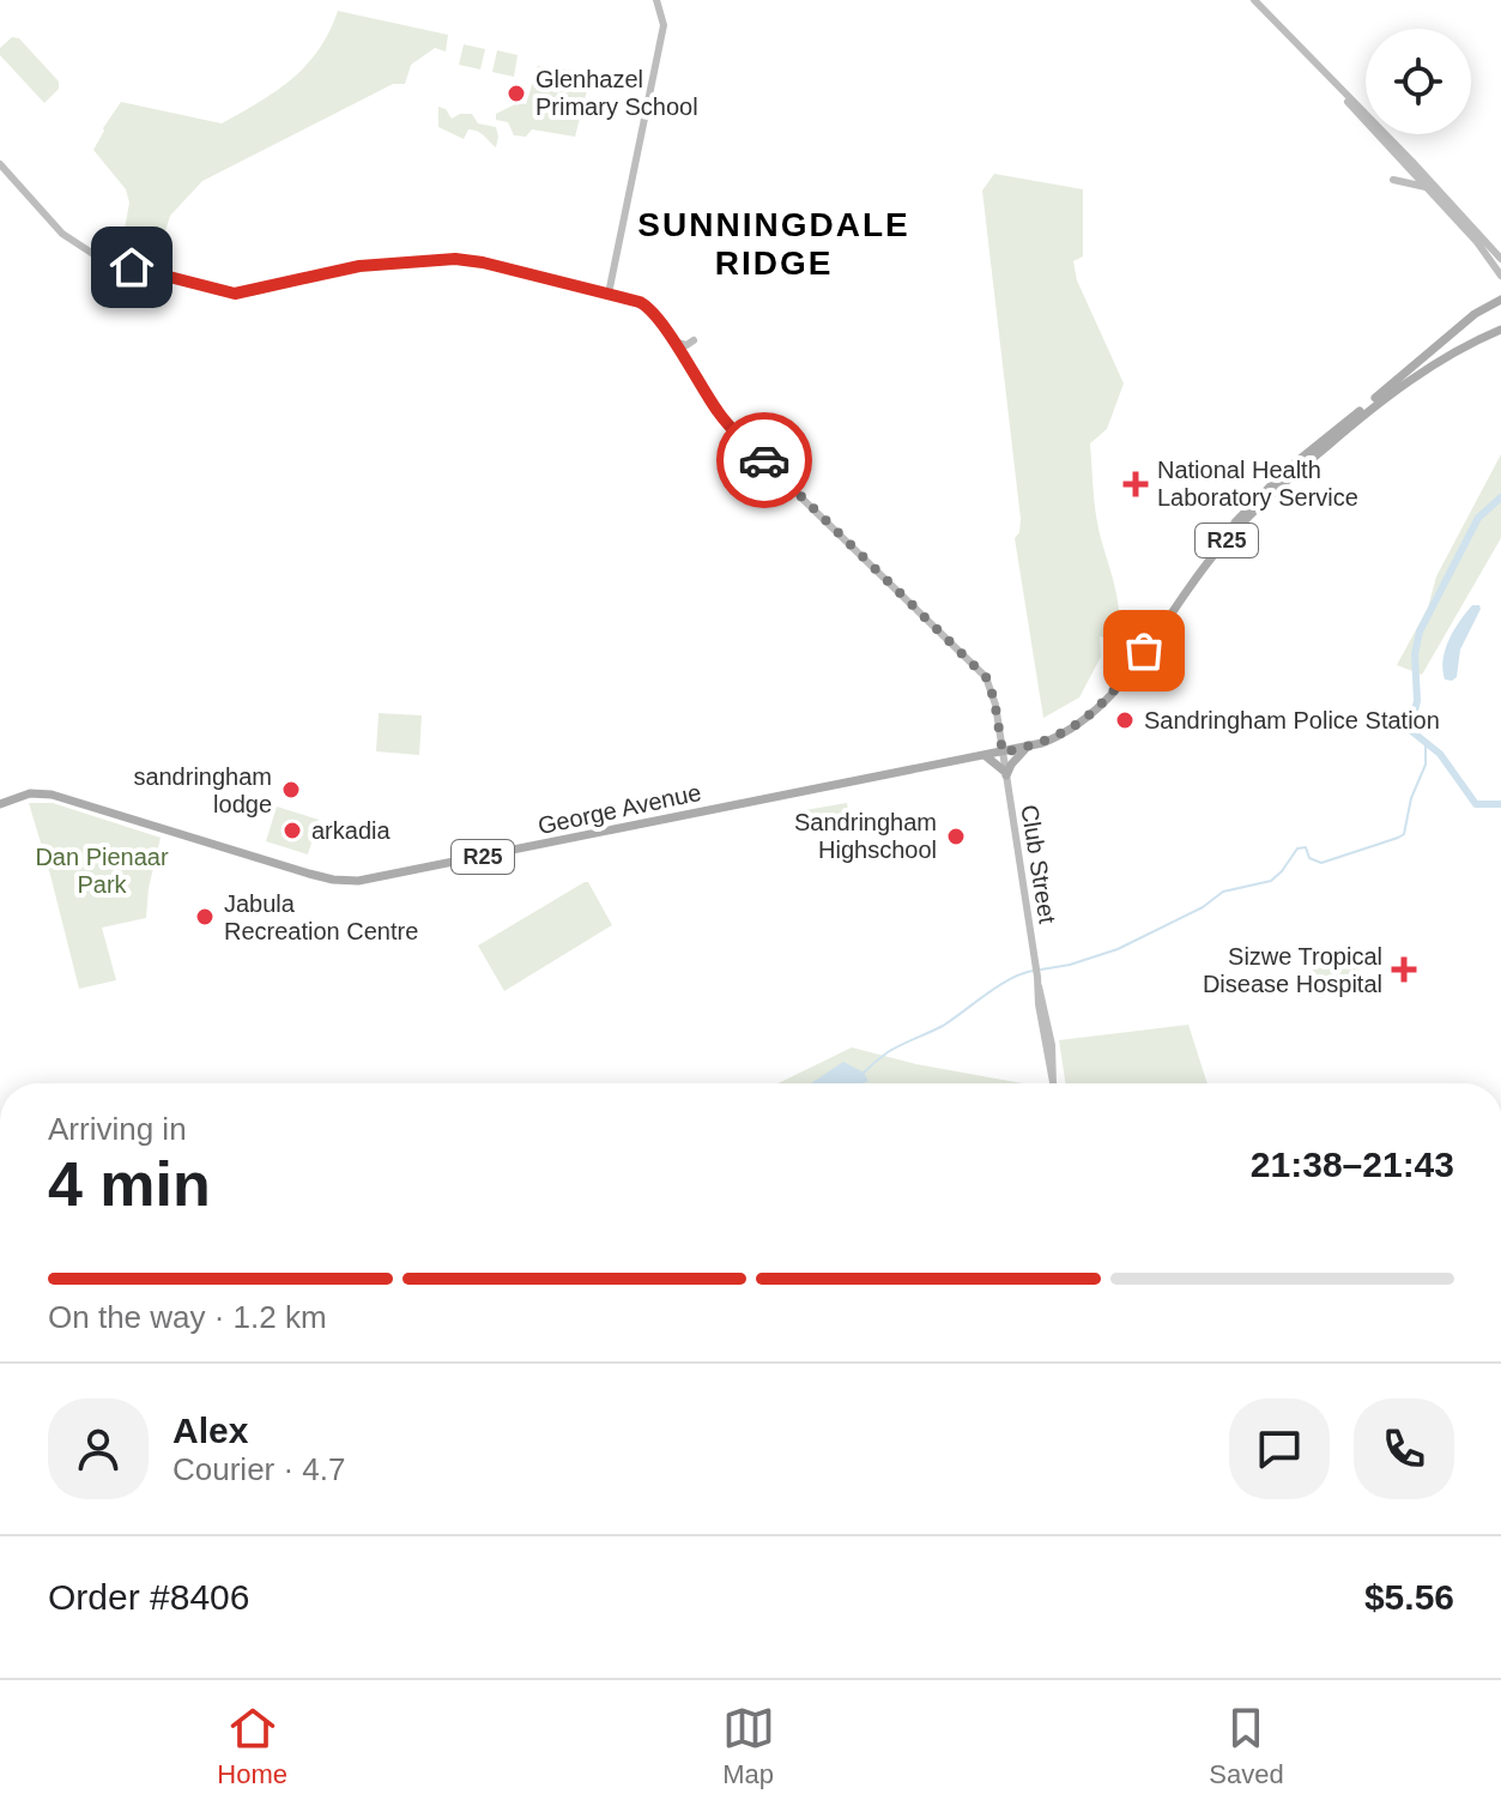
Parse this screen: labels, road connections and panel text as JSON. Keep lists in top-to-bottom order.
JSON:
{
  "streets": {
    "main road": ["R25", "George Avenue", "Club Street"]
  },
  "crossings": [
    ["R25", "George Avenue"],
    ["R25", "Club Street"],
    ["George Avenue", "Club Street"]
  ],
  "districts": ["SUNNINGDALE RIDGE"],
  "parks": ["Dan Pienaar Park"],
  "places": {
    "other": [
      "Glenhazel Primary School",
      "Sandringham Police Station",
      "sandringham lodge",
      "arkadia",
      "Sandringham Highschool",
      "Jabula Recreation Centre"
    ],
    "health": ["National Health Laboratory Service", "Sizwe Tropical Disease Hospital"]
  },
  "page": {
    "heading": ["4 min", "Arriving in", "21:38–21:43"],
    "panel": [
      "Alex",
      "Courier · 4.7",
      "Order #8406",
      "$5.56"
    ],
    "bar": "On the way · 1.2 km",
    "tabs": ["Home", "Map", "Saved"]
  }
}
